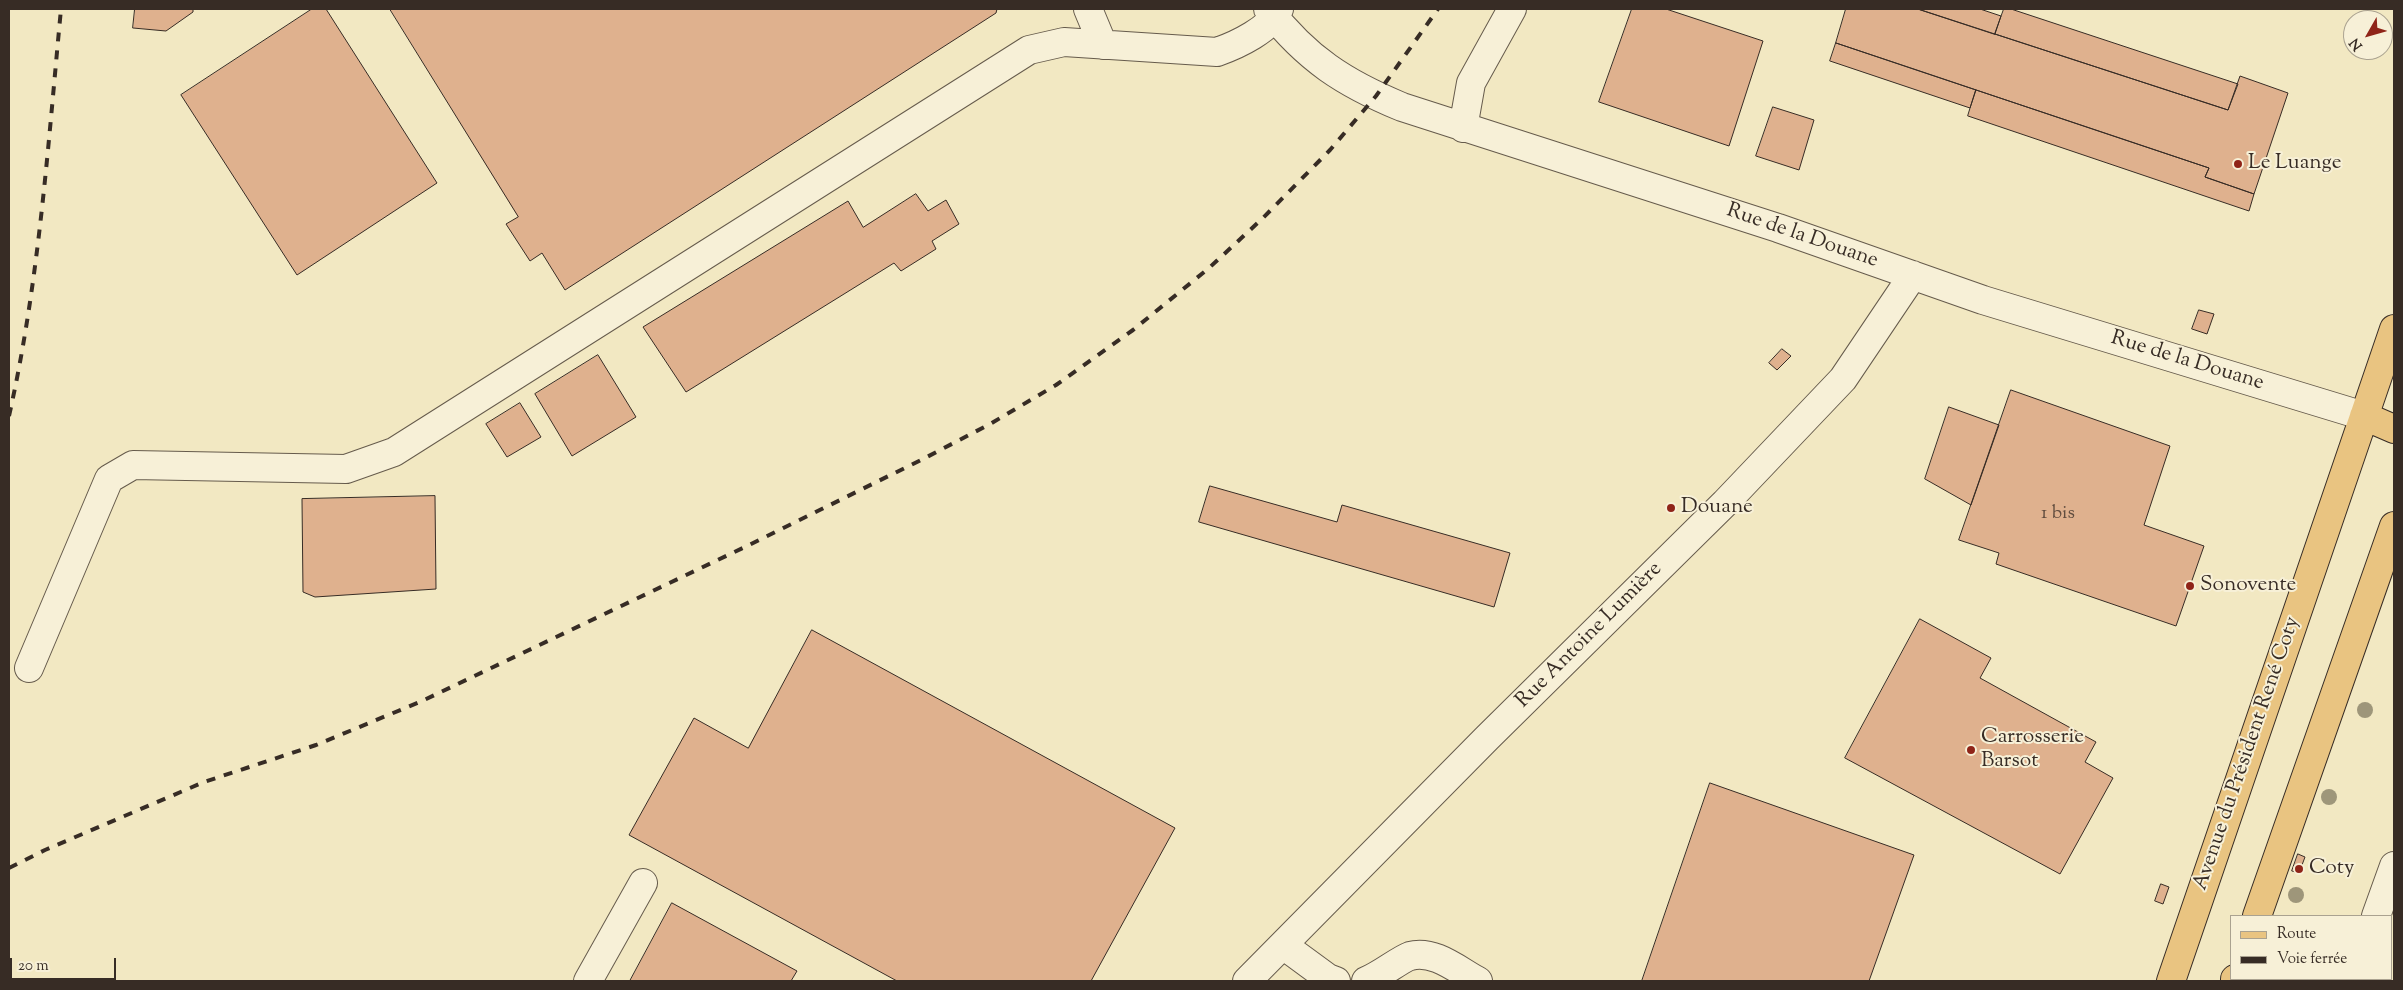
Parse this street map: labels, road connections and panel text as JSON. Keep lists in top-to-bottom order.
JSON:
{
  "streets": {
    "main road": ["Avenue du Président René Coty"],
    "street": ["Rue de la Douane", "Rue Antoine Lumière"]
  },
  "crossings": [
    ["Rue de la Douane", "Rue Antoine Lumière"],
    ["Rue de la Douane", "Avenue du Président René Coty"]
  ],
  "places": [
    "Le Luange",
    "Douane",
    "Sonovente",
    "Carrosserie Barsot",
    "Coty"
  ],
  "house_numbers": ["1 bis"],
  "legend": ["Route", "Voie ferrée"],
  "scale_bar": "20 m",
  "north": "bottom left"
}
